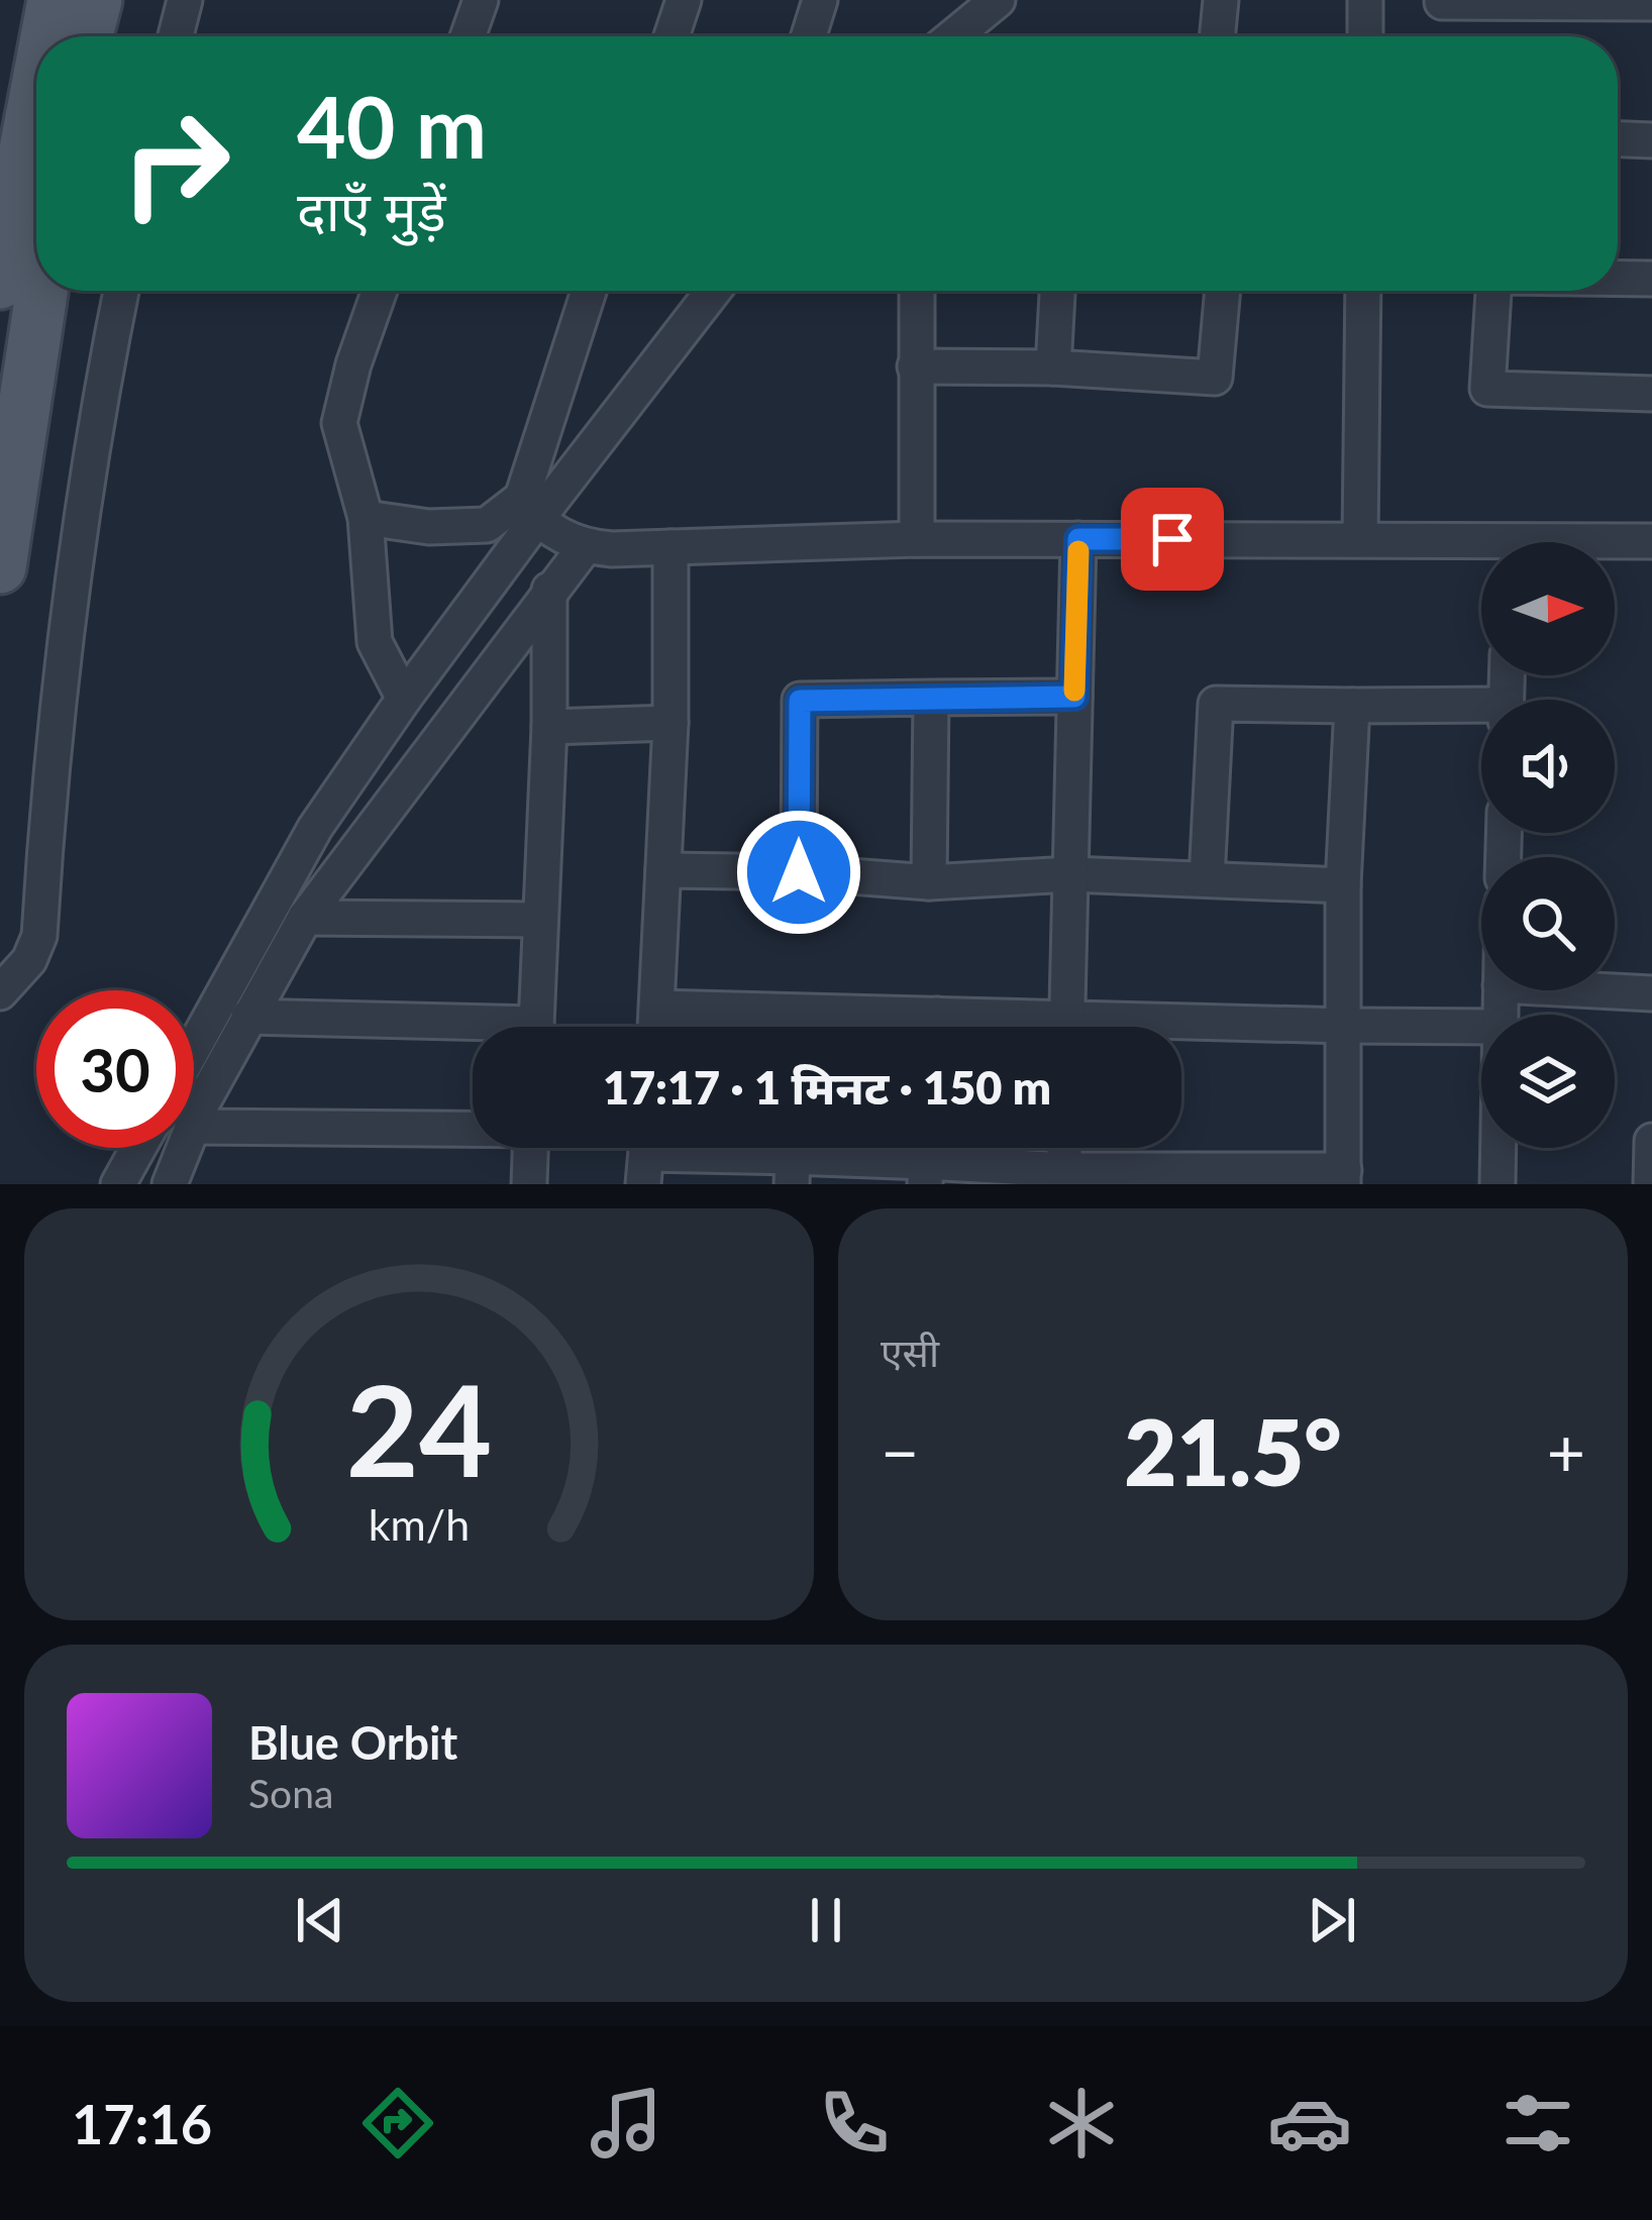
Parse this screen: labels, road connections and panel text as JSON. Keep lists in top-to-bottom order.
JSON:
{
  "north": "right",
  "page": {
    "turn": ["40 m", "दाएँ मुड़ें"],
    "limit": "30",
    "trip": "17:17 · 1 मिनट · 150 m",
    "tile": "एसी",
    "heat": ["−", "21.5°", "+"],
    "song": ["Blue Orbit", "Sona"],
    "tabs": "17:16",
    "gauge": ["24", "km/h"]
  }
}
